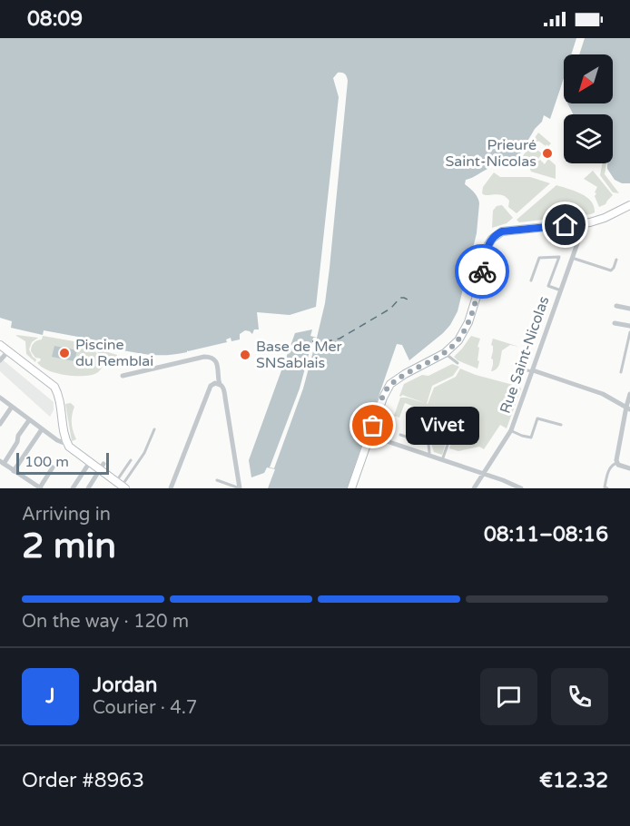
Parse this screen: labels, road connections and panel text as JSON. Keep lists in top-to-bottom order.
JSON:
{
  "streets": {
    "street": ["Rue Saint-Nicolas"]
  },
  "places": [
    "Prieuré Saint-Nicolas",
    "Piscine du Remblai",
    "Base de Mer SNSablais",
    "Vivet"
  ],
  "scale_bar": "100 m",
  "north": "bottom left",
  "page": {
    "status": "08:09",
    "bubble": "Vivet",
    "scale": "100 m",
    "heading": ["2 min", "Arriving in", "08:11–08:16"],
    "panel": [
      "Jordan",
      "Courier · 4.7",
      "Order #8963",
      "€12.32"
    ],
    "bar": "On the way · 120 m",
    "round": "J"
  }
}
